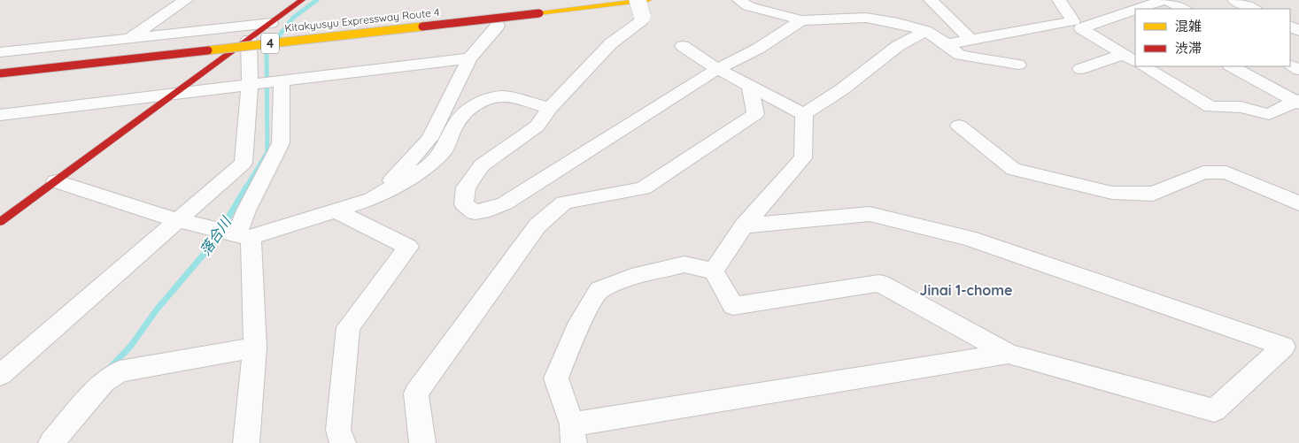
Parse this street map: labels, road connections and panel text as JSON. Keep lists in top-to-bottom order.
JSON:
{
  "streets": {
    "main road": ["Kitakyusyu Expressway Route 4", "4"]
  },
  "districts": ["Jinai 1-chome"],
  "water": ["落合川"],
  "legend": ["混雑", "渋滞"]
}
